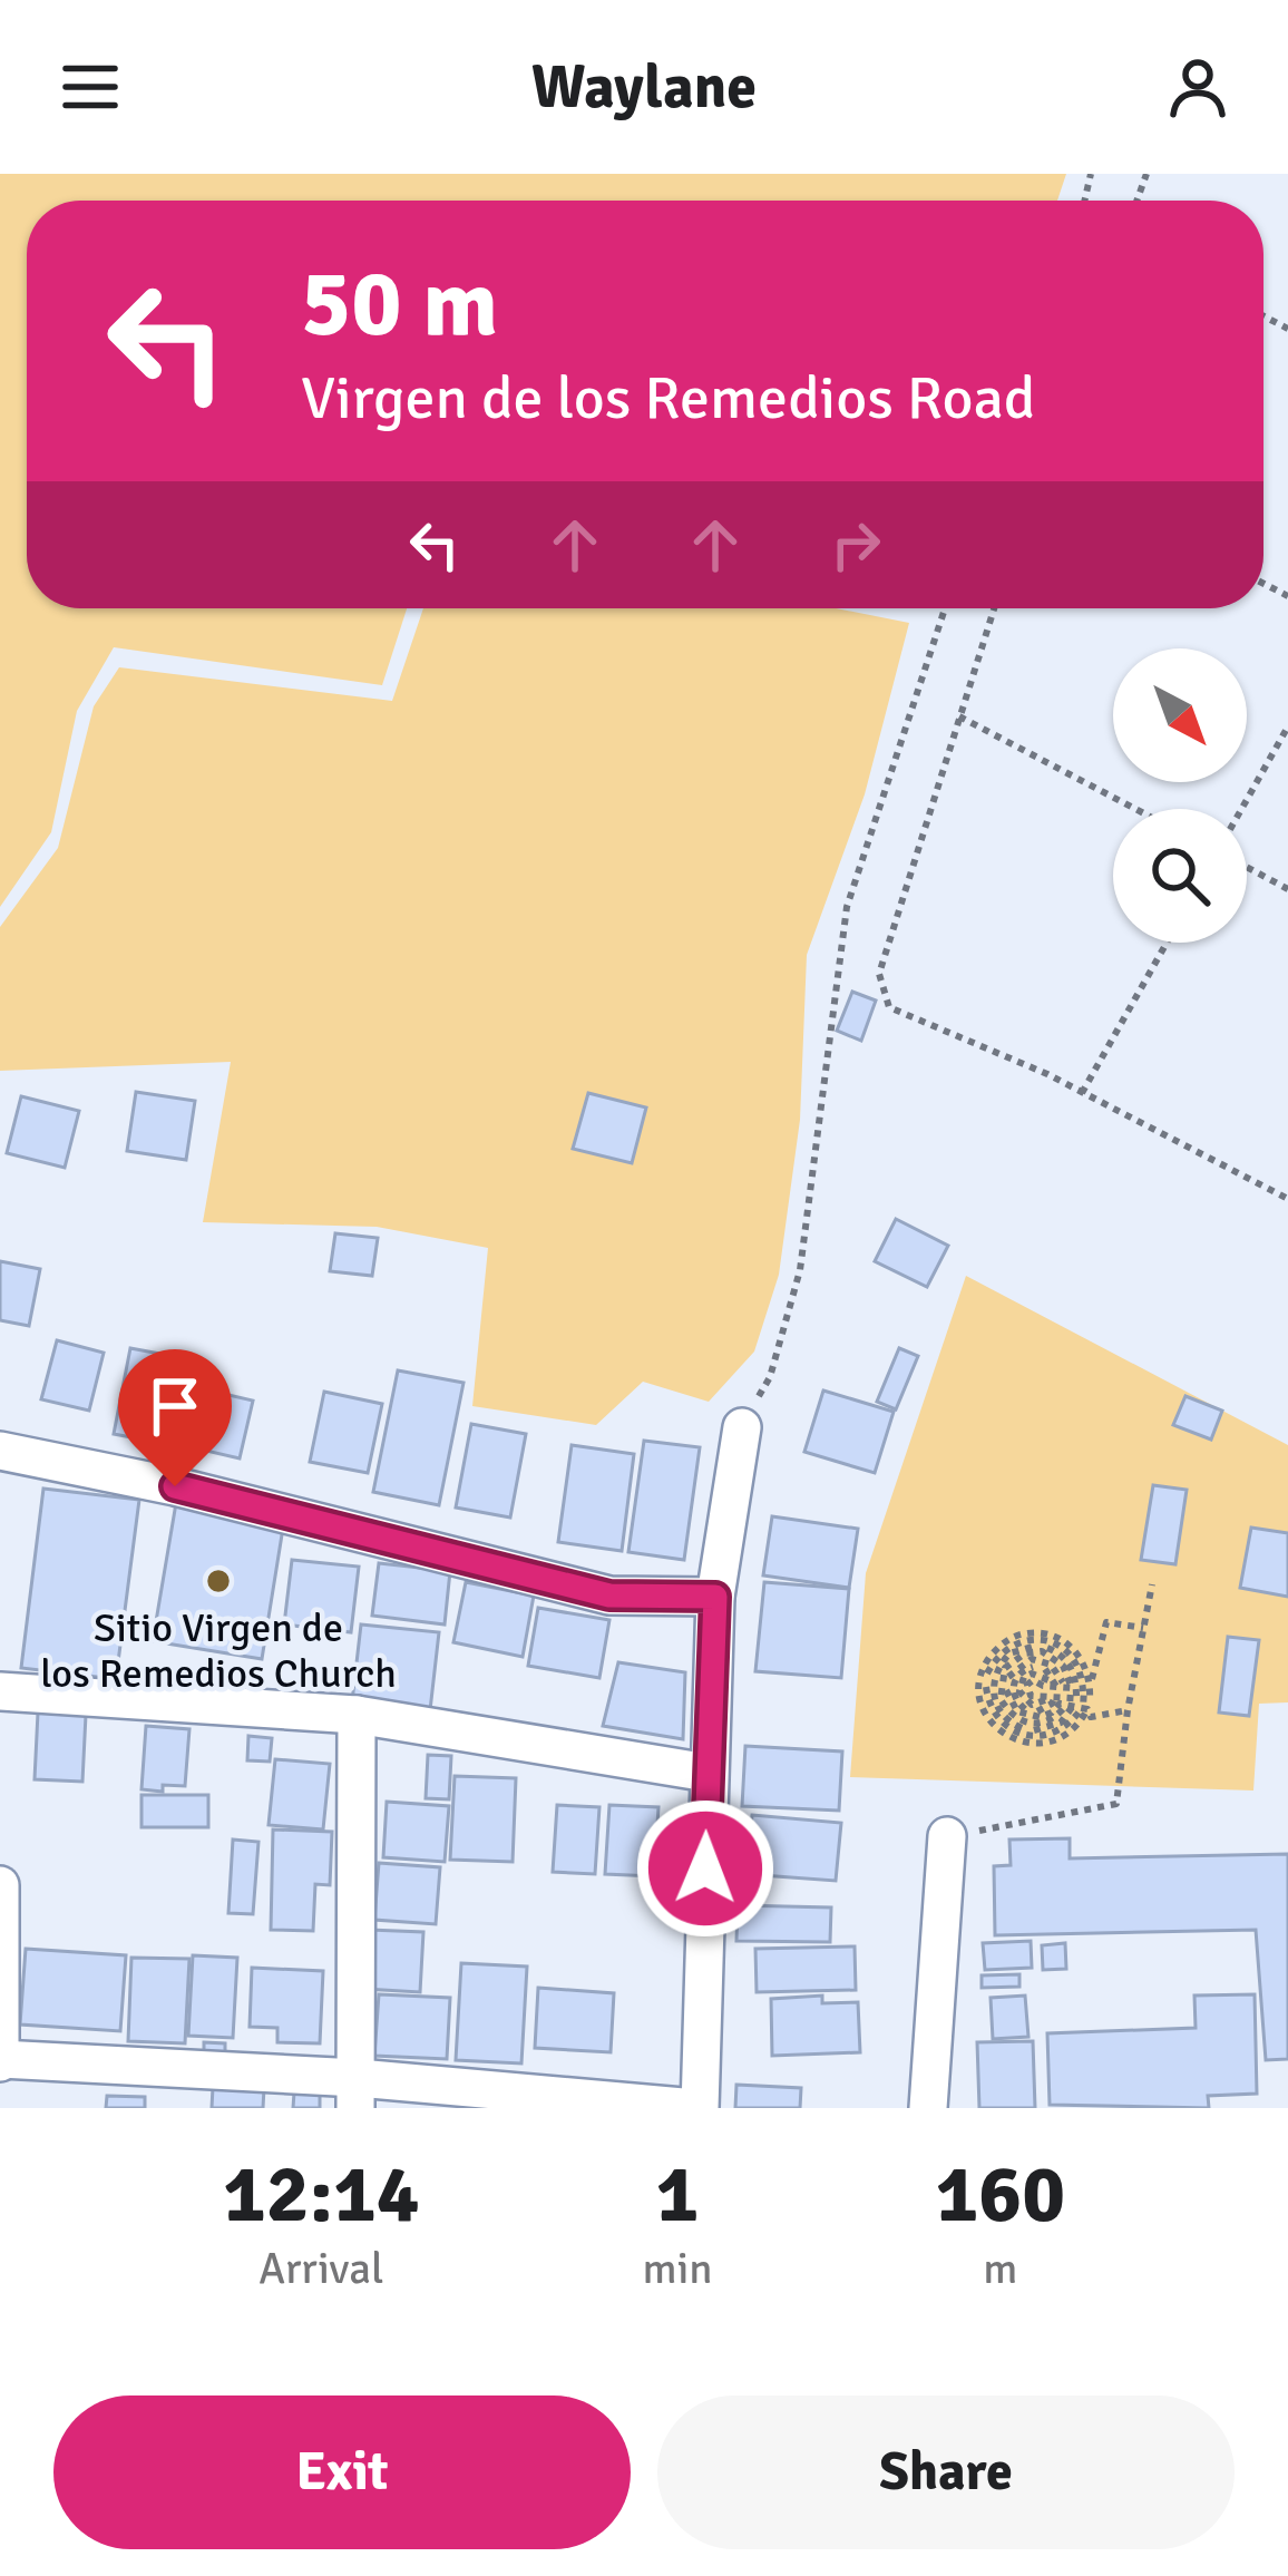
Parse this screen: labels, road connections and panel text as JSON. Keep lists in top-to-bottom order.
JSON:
{
  "places": ["Sitio Virgen de los Remedios Church"],
  "north": "bottom right",
  "page": {
    "header": "Waylane",
    "turn": ["50 m", "Virgen de los Remedios Road"],
    "eta": [
      "12:14",
      "Arrival",
      "1",
      "min",
      "160",
      "m"
    ],
    "buttons": ["Exit", "Share"]
  }
}
